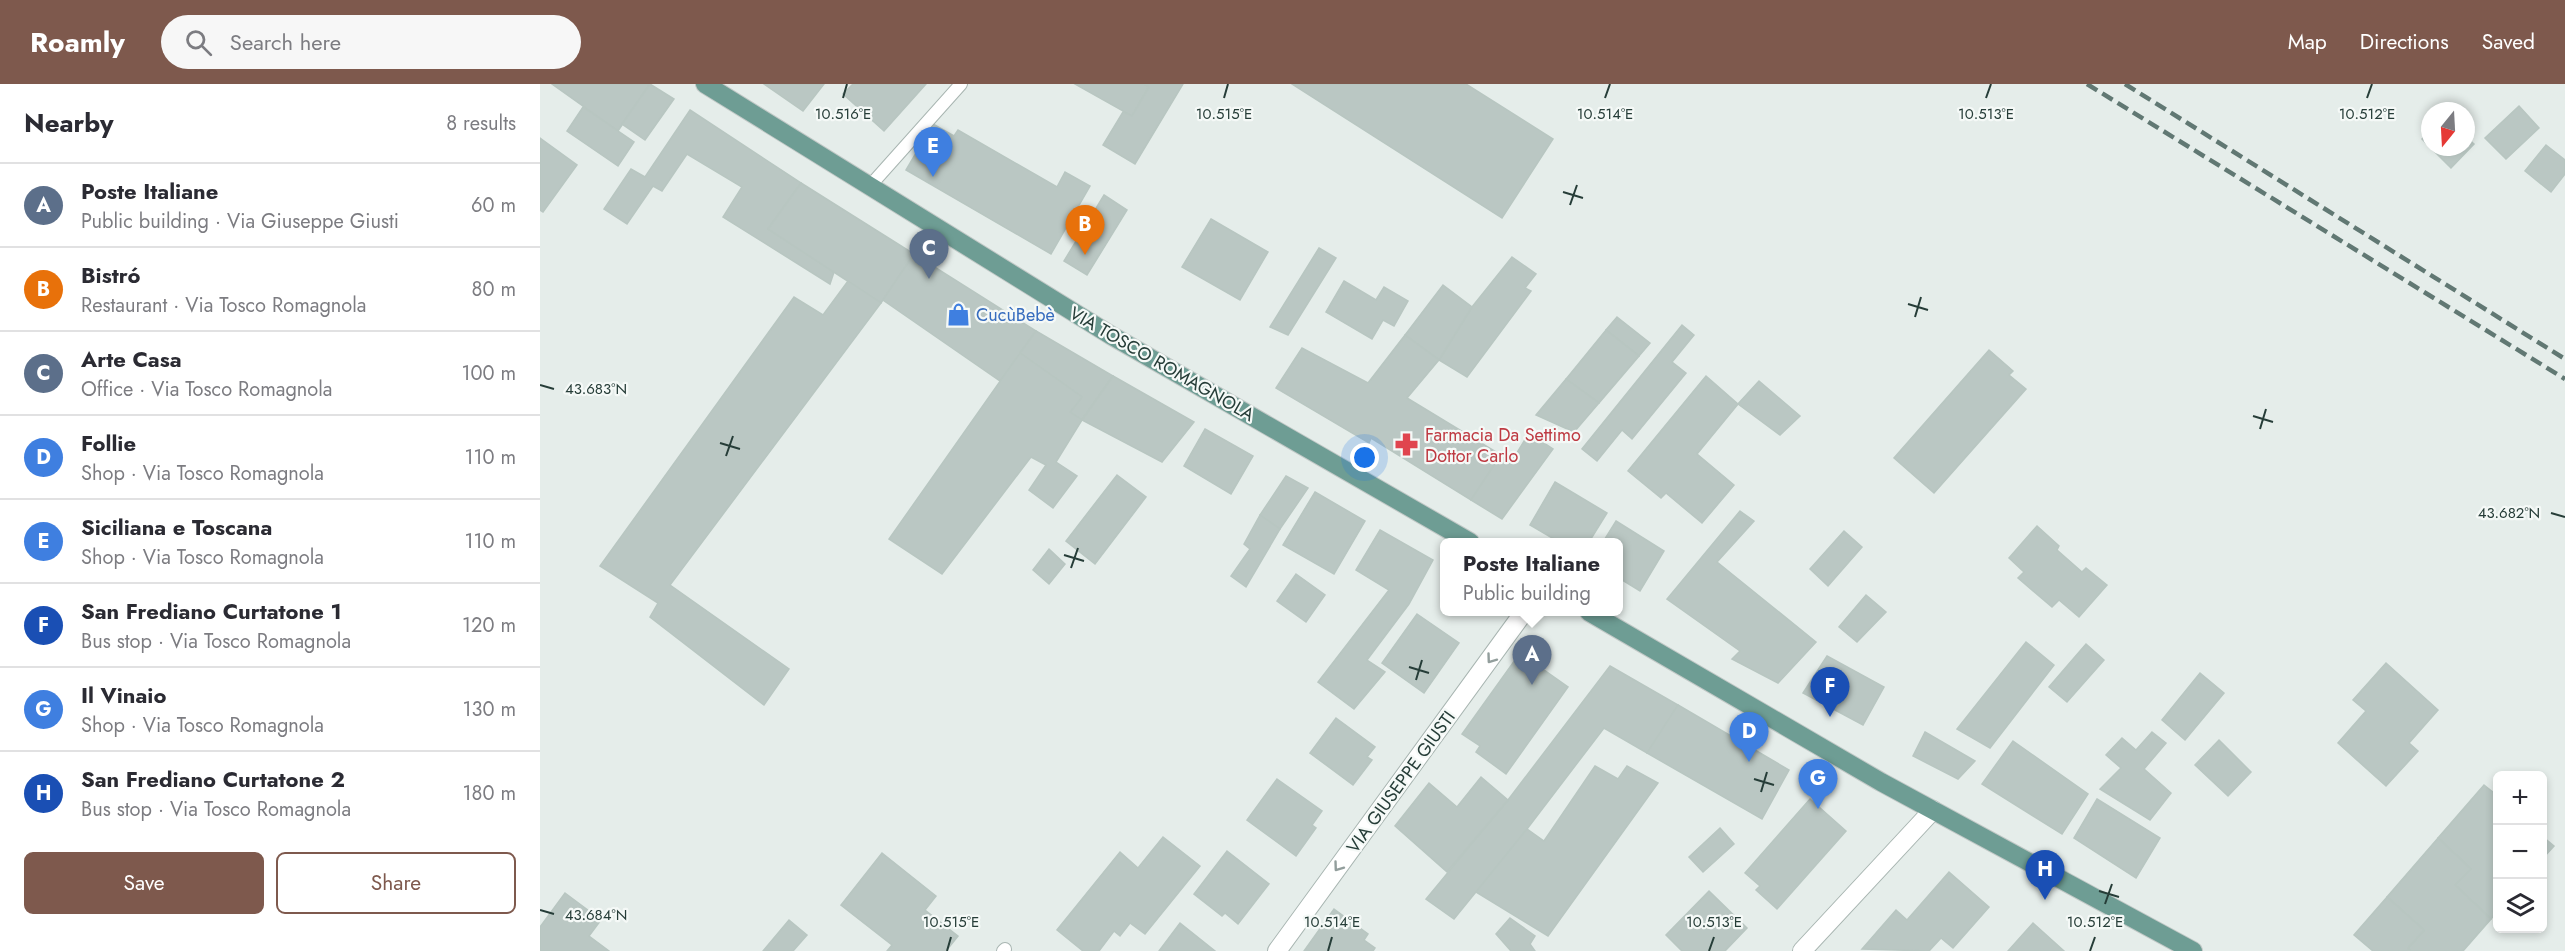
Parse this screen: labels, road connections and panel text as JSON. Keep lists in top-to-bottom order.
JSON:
{
  "streets": {
    "main road": ["VIA TOSCO ROMAGNOLA"],
    "street": ["VIA GIUSEPPE GIUSTI"]
  },
  "one_way": ["VIA GIUSEPPE GIUSTI"],
  "places": {
    "shop": ["CucùBebè"],
    "pharmacy": ["Farmacia Da Settimo Dottor Carlo"]
  },
  "north": "bottom",
  "page": {
    "header": "Roamly",
    "search": "Search here",
    "nav": ["Map", "Directions", "Saved"],
    "heading": ["Nearby", "8 results"],
    "pins": [
      "E",
      "B",
      "C",
      "A",
      "F",
      "D",
      "G",
      "H"
    ],
    "list": [
      {
        "mark": "A",
        "name": "Poste Italiane",
        "note": "Public building · Via Giuseppe Giusti",
        "value": "60 m"
      },
      {
        "mark": "B",
        "name": "Bistró",
        "note": "Restaurant · Via Tosco Romagnola",
        "value": "80 m"
      },
      {
        "mark": "C",
        "name": "Arte Casa",
        "note": "Office · Via Tosco Romagnola",
        "value": "100 m"
      },
      {
        "mark": "D",
        "name": "Follie",
        "note": "Shop · Via Tosco Romagnola",
        "value": "110 m"
      },
      {
        "mark": "E",
        "name": "Siciliana e Toscana",
        "note": "Shop · Via Tosco Romagnola",
        "value": "110 m"
      },
      {
        "mark": "F",
        "name": "San Frediano Curtatone 1",
        "note": "Bus stop · Via Tosco Romagnola",
        "value": "120 m"
      },
      {
        "mark": "G",
        "name": "Il Vinaio",
        "note": "Shop · Via Tosco Romagnola",
        "value": "130 m"
      },
      {
        "mark": "H",
        "name": "San Frediano Curtatone 2",
        "note": "Bus stop · Via Tosco Romagnola",
        "value": "180 m"
      }
    ],
    "popup": ["Poste Italiane", "Public building"],
    "map_buttons": ["+", "−"],
    "buttons": ["Save", "Share"]
  },
  "coordinates": [
    "10.516°E",
    "10.515°E",
    "10.514°E",
    "10.513°E",
    "10.512°E",
    "43.683°N",
    "43.682°N",
    "43.684°N"
  ]
}
